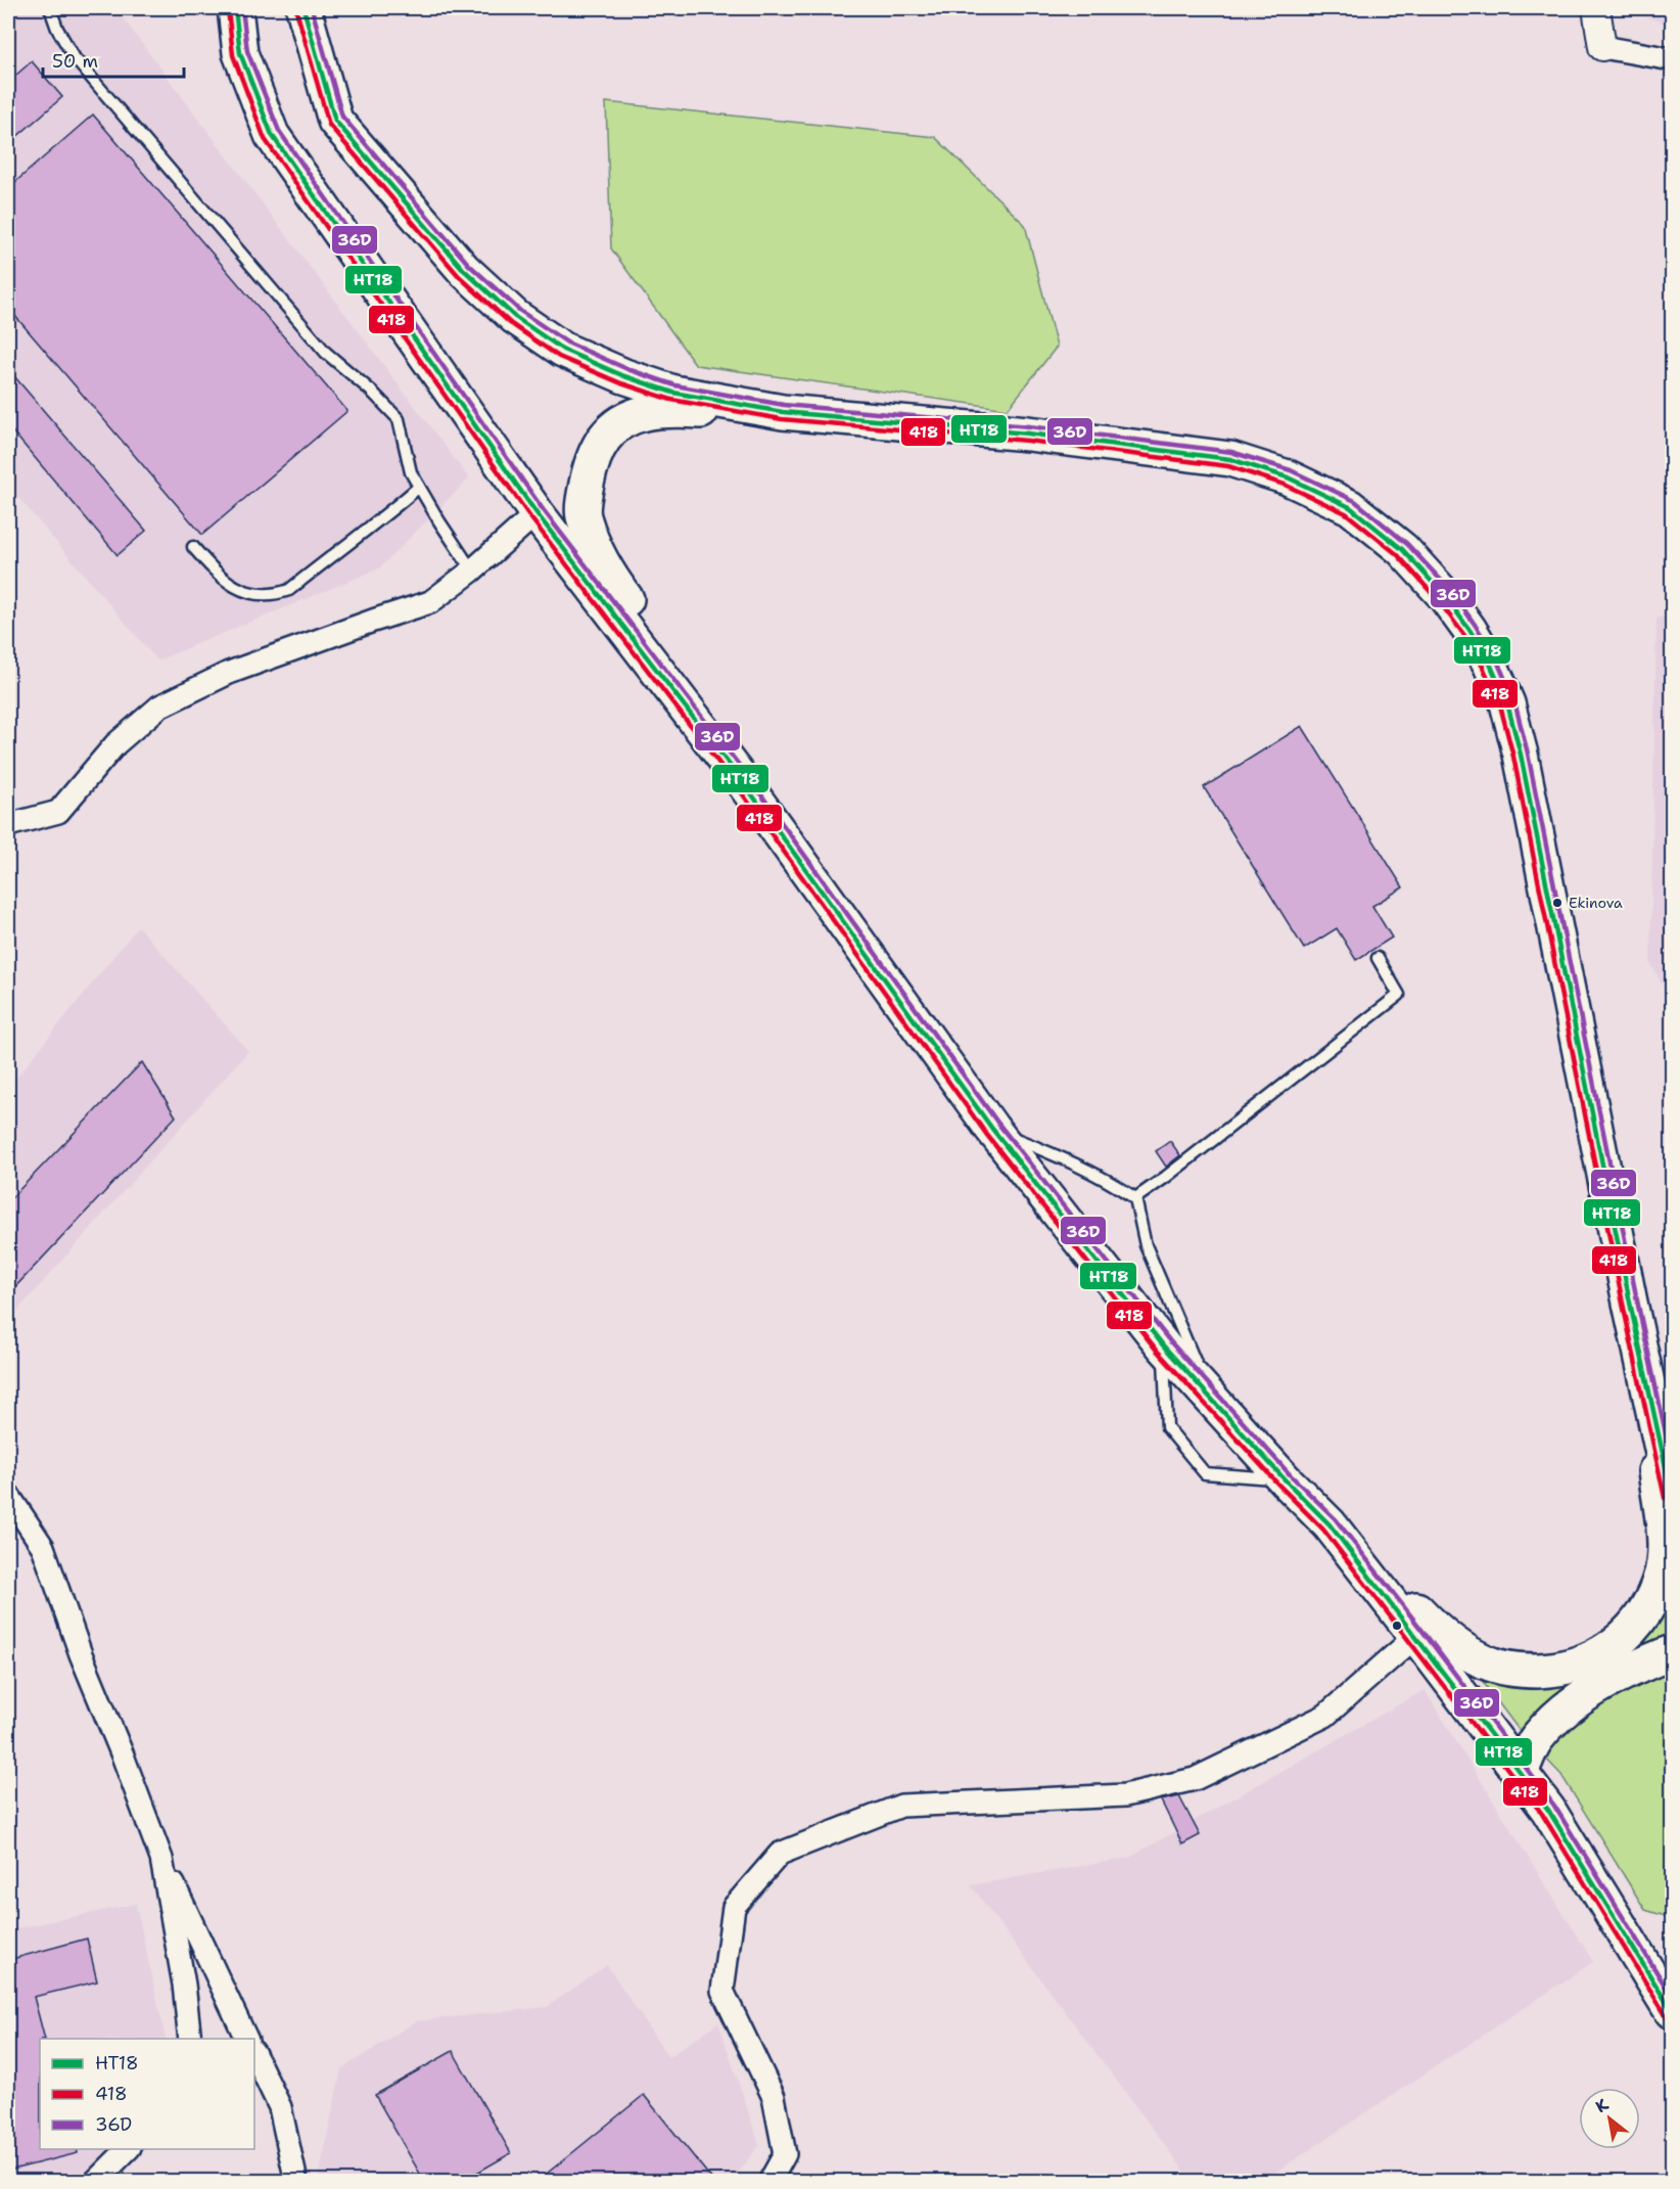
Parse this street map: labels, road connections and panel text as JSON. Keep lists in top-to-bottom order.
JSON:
{
  "places": ["Ekinova"],
  "lines": ["transit line HT18", "transit line 36D", "transit line 418"],
  "legend": ["HT18", "418", "36D"],
  "scale_bar": "50 m",
  "north": "top left"
}
